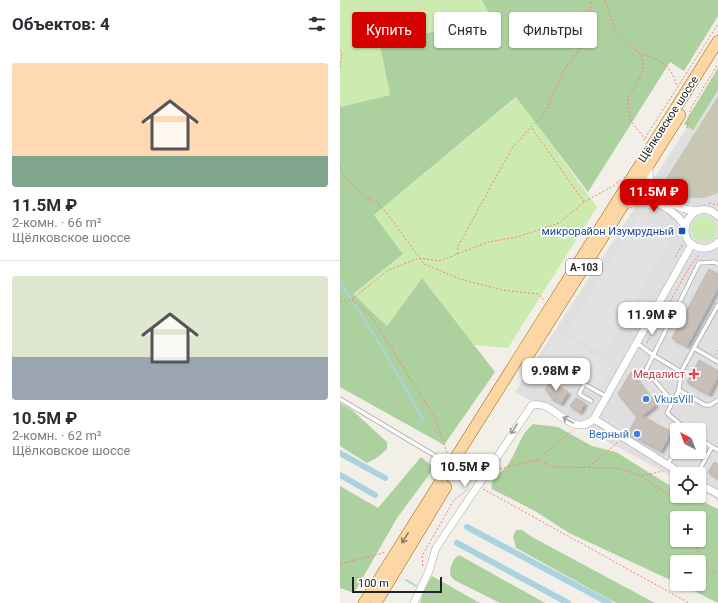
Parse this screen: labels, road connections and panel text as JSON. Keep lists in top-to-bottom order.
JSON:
{
  "streets": {
    "main road": ["Щёлковское шоссе", "А-103"]
  },
  "places": {
    "transit": ["микрорайон Изумрудный"],
    "health": ["Медалист"],
    "other": ["VkusVill", "Верный"]
  },
  "scale_bar": "100 m",
  "north": "top left",
  "page": {
    "heading": "Объектов: 4",
    "chip": ["Купить", "Снять", "Фильтры"],
    "list": [
      {
        "name": "11.5M ₽",
        "note": "2-комн. · 66 m² · Щёлковское шоссе"
      },
      {
        "name": "10.5M ₽",
        "note": "2-комн. · 62 m² · Щёлковское шоссе"
      }
    ],
    "price": [
      "11.5M ₽",
      "11.9M ₽",
      "9.98M ₽",
      "10.5M ₽"
    ],
    "map_buttons": ["+", "−"],
    "scale": "100 m"
  }
}
